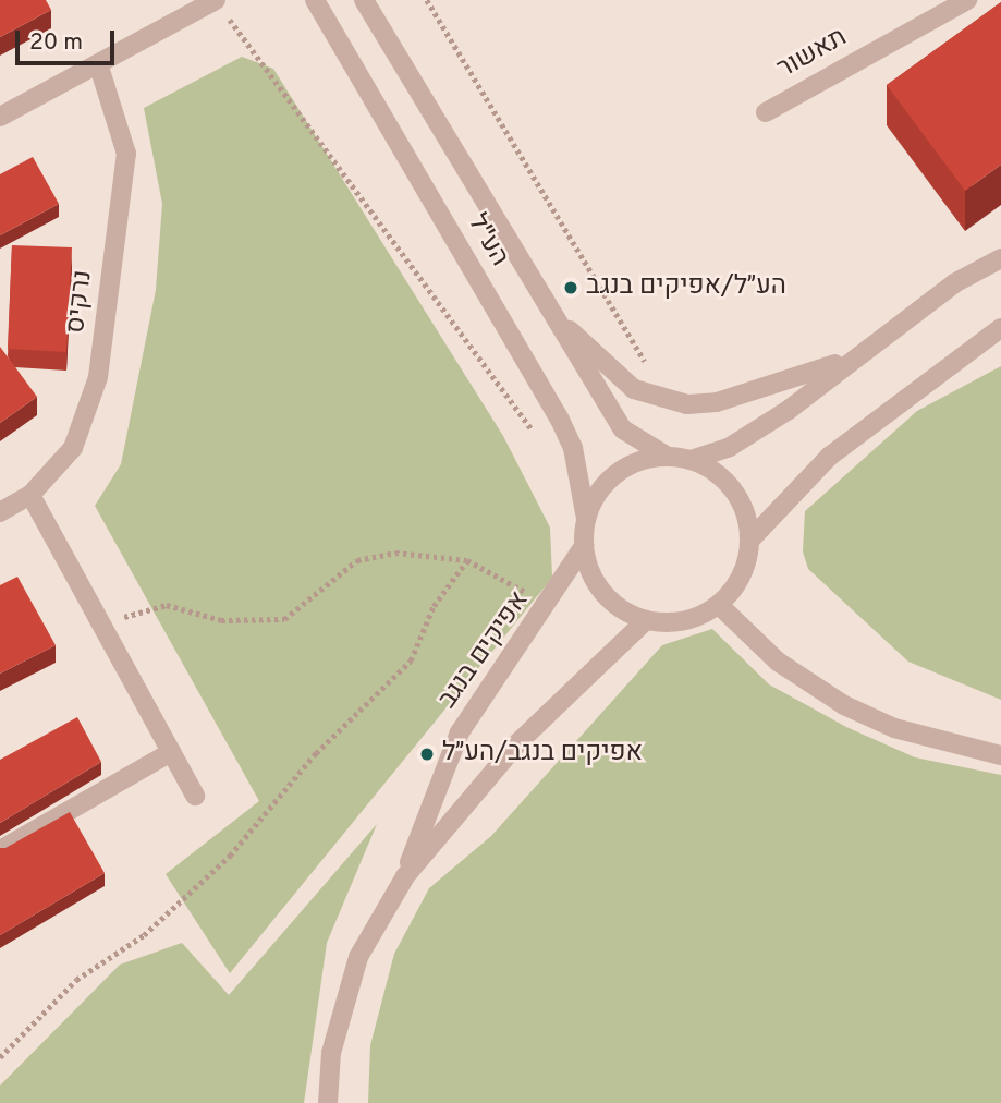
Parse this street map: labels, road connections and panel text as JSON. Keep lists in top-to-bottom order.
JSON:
{
  "streets": {
    "street": [
      "תאשור",
      "הע\"ל",
      "נרקיס",
      "אפיקים בנגב"
    ]
  },
  "crossings": [
    ["הע\"ל", "אפיקים בנגב"]
  ],
  "places": ["הע״ל/אפיקים בנגב", "אפיקים בנגב/הע״ל"],
  "scale_bar": "20 m"
}
